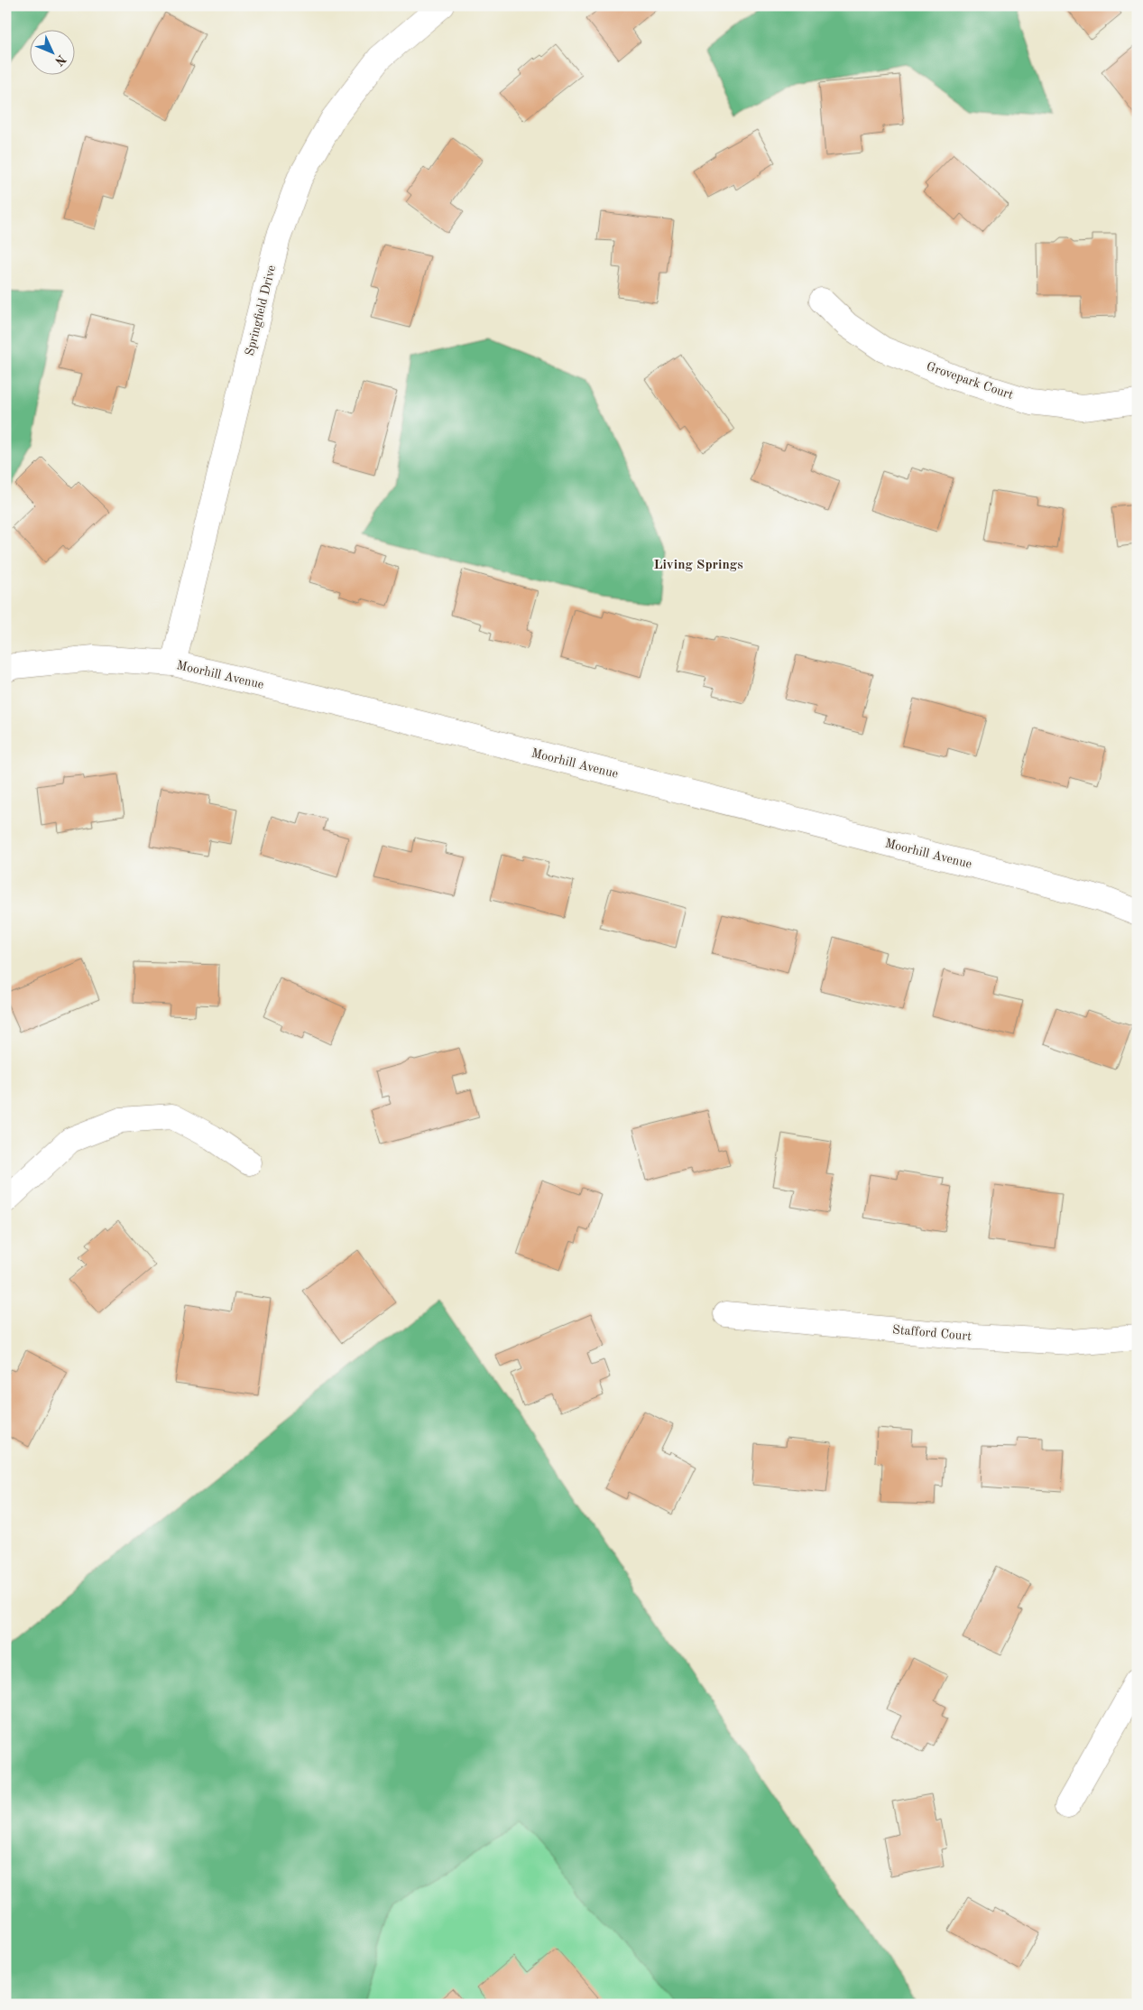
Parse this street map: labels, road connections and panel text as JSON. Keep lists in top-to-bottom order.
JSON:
{
  "streets": {
    "street": [
      "Springfield Drive",
      "Grovepark Court",
      "Moorhill Avenue",
      "Stafford Court"
    ]
  },
  "crossings": [
    ["Springfield Drive", "Moorhill Avenue"]
  ],
  "districts": ["Living Springs"],
  "north": "bottom right"
}
